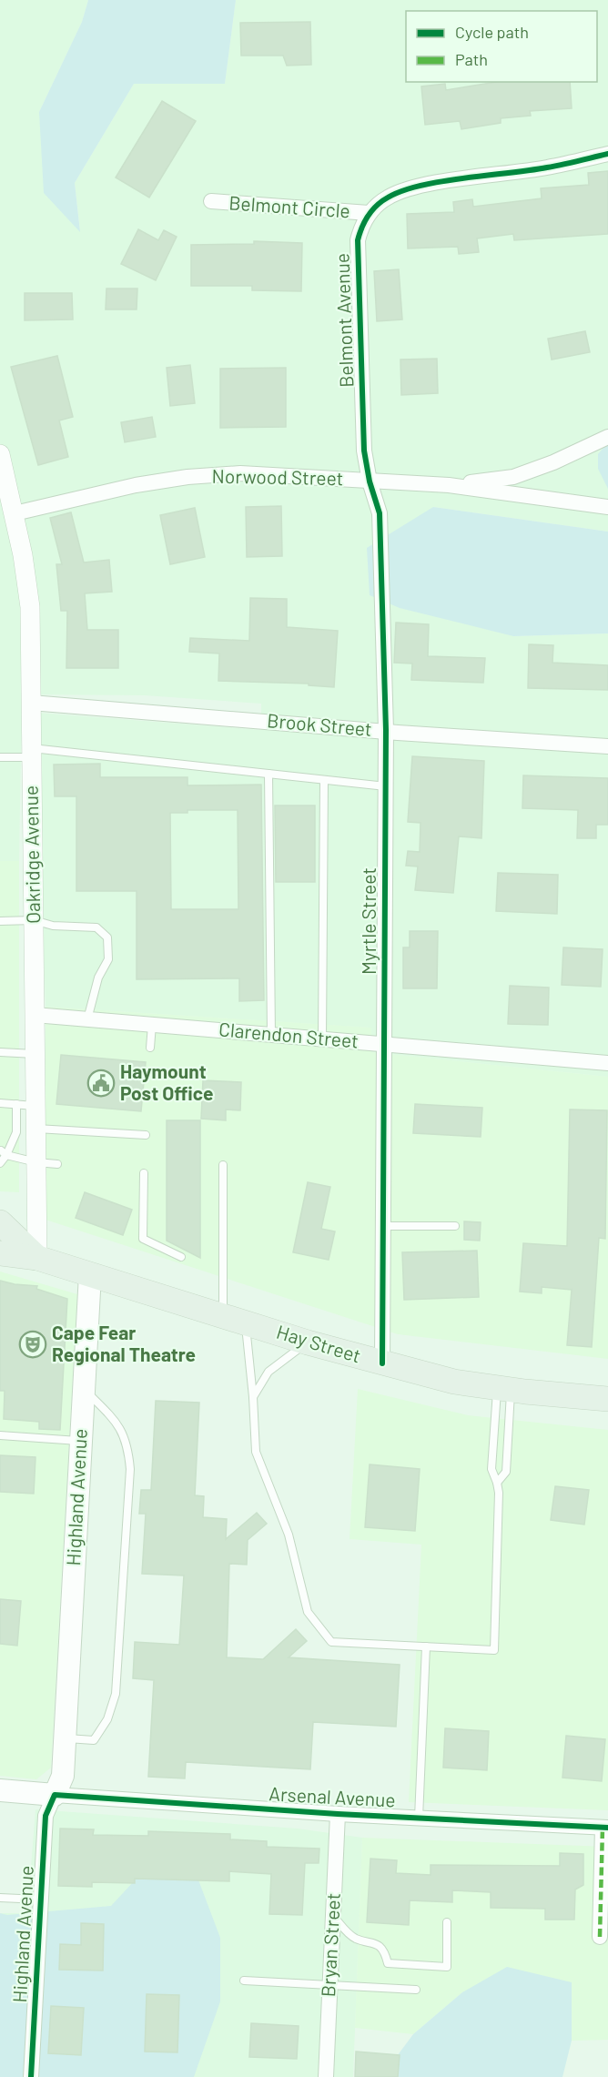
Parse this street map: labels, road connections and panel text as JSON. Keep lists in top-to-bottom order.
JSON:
{
  "streets": {
    "main road": ["Hay Street", "Highland Avenue", "Arsenal Avenue"],
    "street": [
      "Belmont Circle",
      "Belmont Avenue",
      "Norwood Street",
      "Brook Street",
      "Oakridge Avenue",
      "Myrtle Street",
      "Clarendon Street",
      "Bryan Street"
    ]
  },
  "crossings": [
    ["Belmont Circle", "Belmont Avenue"],
    ["Belmont Avenue", "Norwood Street"],
    ["Belmont Avenue", "Myrtle Street"],
    ["Norwood Street", "Oakridge Avenue"],
    ["Norwood Street", "Myrtle Street"],
    ["Brook Street", "Oakridge Avenue"],
    ["Brook Street", "Myrtle Street"],
    ["Oakridge Avenue", "Clarendon Street"],
    ["Oakridge Avenue", "Hay Street"],
    ["Myrtle Street", "Clarendon Street"],
    ["Myrtle Street", "Hay Street"],
    ["Hay Street", "Highland Avenue"],
    ["Highland Avenue", "Arsenal Avenue"],
    ["Arsenal Avenue", "Bryan Street"]
  ],
  "places": {
    "public building": ["Haymount Post Office"],
    "theatre": ["Cape Fear Regional Theatre"]
  },
  "legend": ["Cycle path", "Path"]
}
